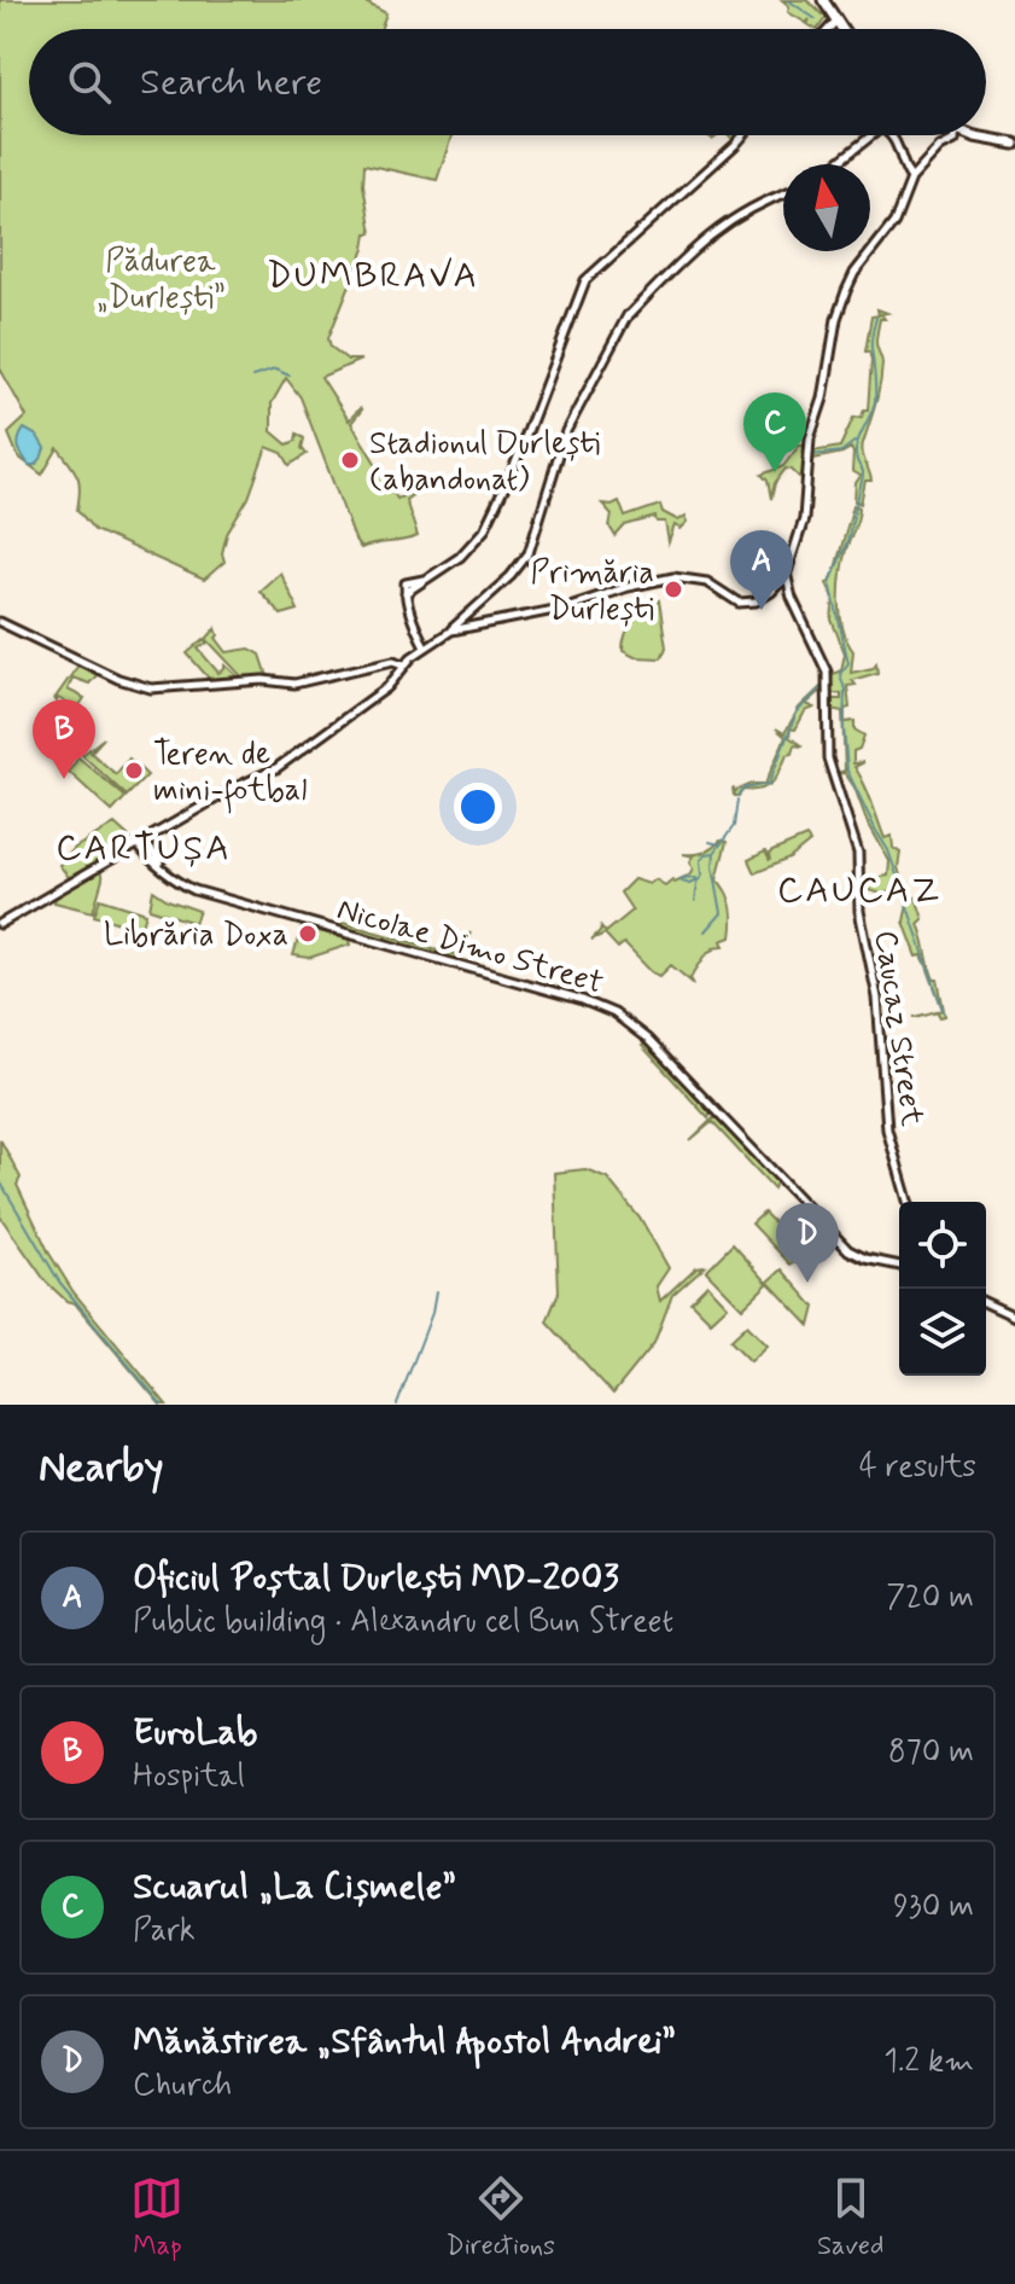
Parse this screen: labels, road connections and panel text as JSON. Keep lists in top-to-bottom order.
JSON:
{
  "streets": {
    "street": ["Nicolae Dimo Street", "Caucaz Street"]
  },
  "districts": ["DUMBRAVA", "CARTUȘA", "CAUCAZ"],
  "parks": ["Pădurea „Durlești”"],
  "places": [
    "Stadionul Durlești (abandonat)",
    "Primăria Durlești",
    "Teren de mini-fotbal",
    "Librăria Doxa"
  ],
  "north": "top",
  "page": {
    "search": "Search here",
    "pins": [
      "C",
      "A",
      "B",
      "D"
    ],
    "heading": ["Nearby", "4 results"],
    "list": [
      {
        "mark": "A",
        "name": "Oficiul Poștal Durlești MD-2003",
        "note": "Public building · Alexandru cel Bun Street",
        "value": "720 m"
      },
      {
        "mark": "B",
        "name": "EuroLab",
        "note": "Hospital",
        "value": "870 m"
      },
      {
        "mark": "C",
        "name": "Scuarul „La Cișmele”",
        "note": "Park",
        "value": "930 m"
      },
      {
        "mark": "D",
        "name": "Mănăstirea „Sfântul Apostol Andrei”",
        "note": "Church",
        "value": "1.2 km"
      }
    ],
    "nav": ["Map", "Directions", "Saved"]
  }
}
